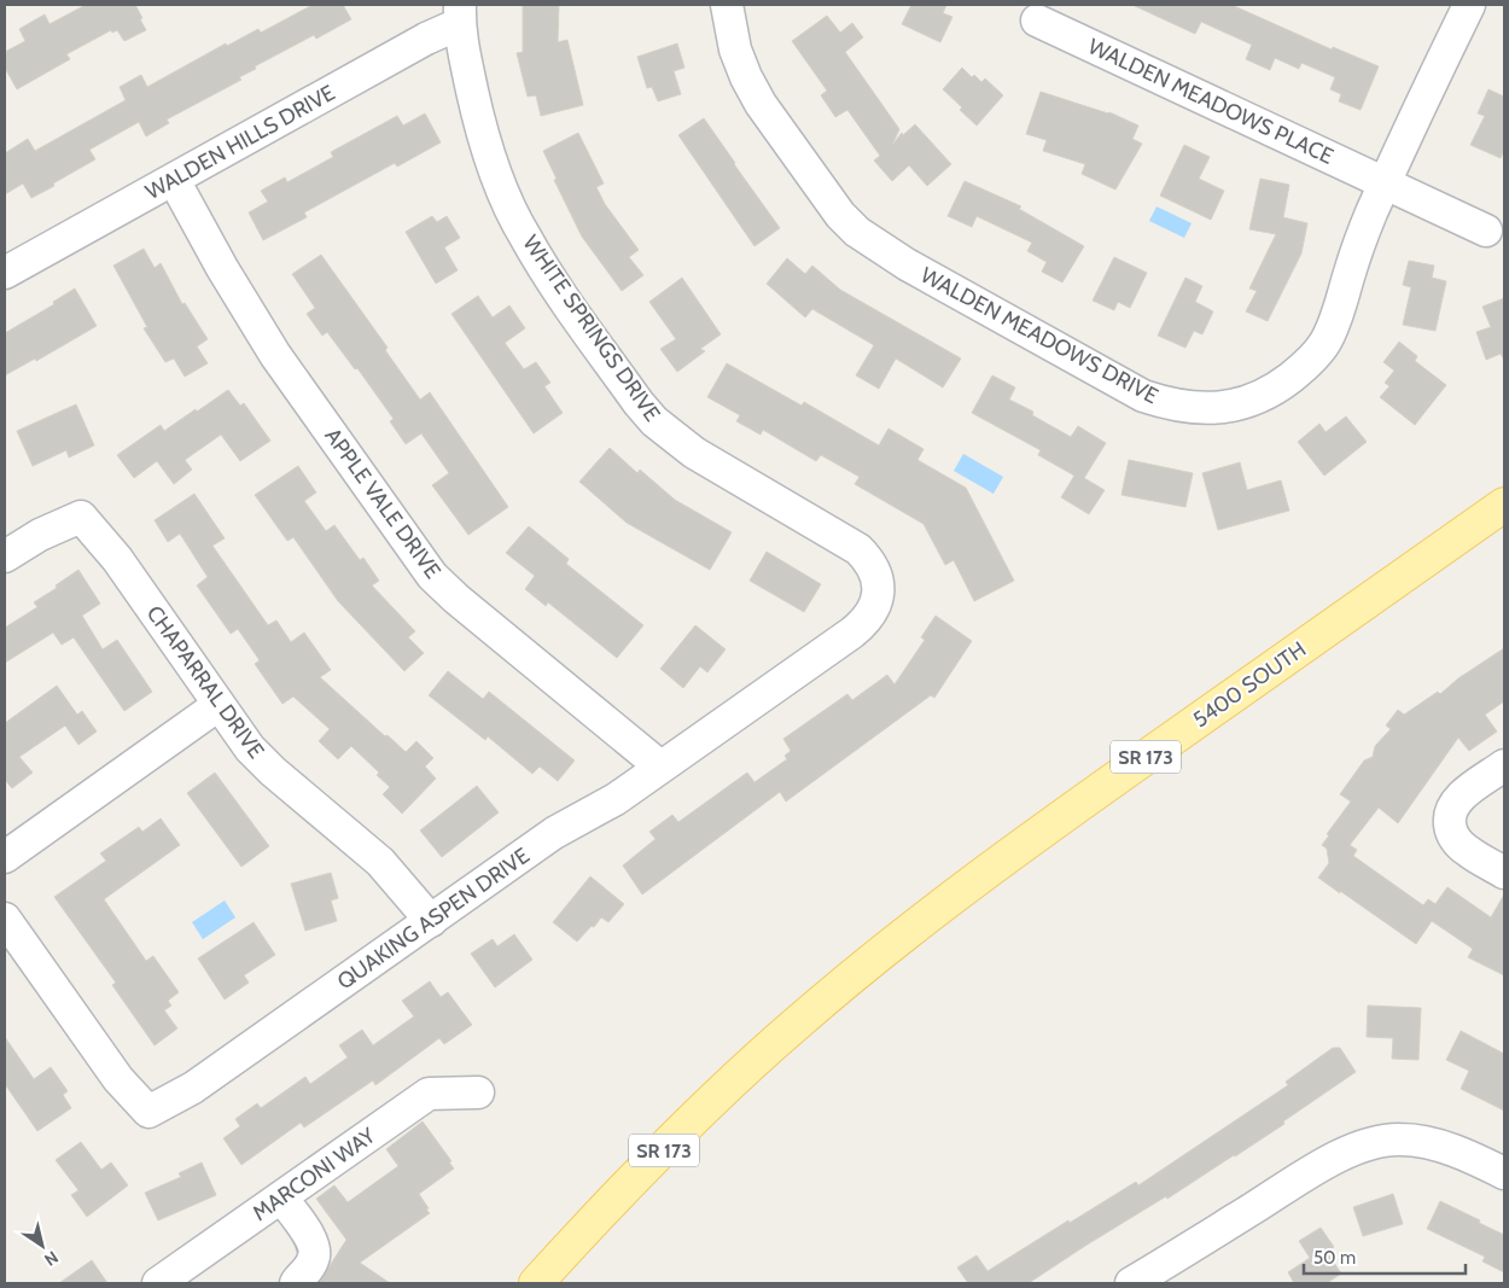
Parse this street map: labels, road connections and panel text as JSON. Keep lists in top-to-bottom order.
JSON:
{
  "streets": {
    "main road": ["5400 SOUTH", "SR 173"],
    "street": [
      "WALDEN MEADOWS PLACE",
      "WALDEN HILLS DRIVE",
      "WHITE SPRINGS DRIVE",
      "WALDEN MEADOWS DRIVE",
      "APPLE VALE DRIVE",
      "CHAPARRAL DRIVE",
      "QUAKING ASPEN DRIVE",
      "MARCONI WAY"
    ]
  },
  "crossings": [
    ["WALDEN MEADOWS PLACE", "WALDEN MEADOWS DRIVE"],
    ["WALDEN HILLS DRIVE", "WHITE SPRINGS DRIVE"],
    ["WALDEN HILLS DRIVE", "APPLE VALE DRIVE"],
    ["WHITE SPRINGS DRIVE", "QUAKING ASPEN DRIVE"],
    ["APPLE VALE DRIVE", "QUAKING ASPEN DRIVE"],
    ["CHAPARRAL DRIVE", "QUAKING ASPEN DRIVE"]
  ],
  "scale_bar": "50 m",
  "north": "bottom right"
}
